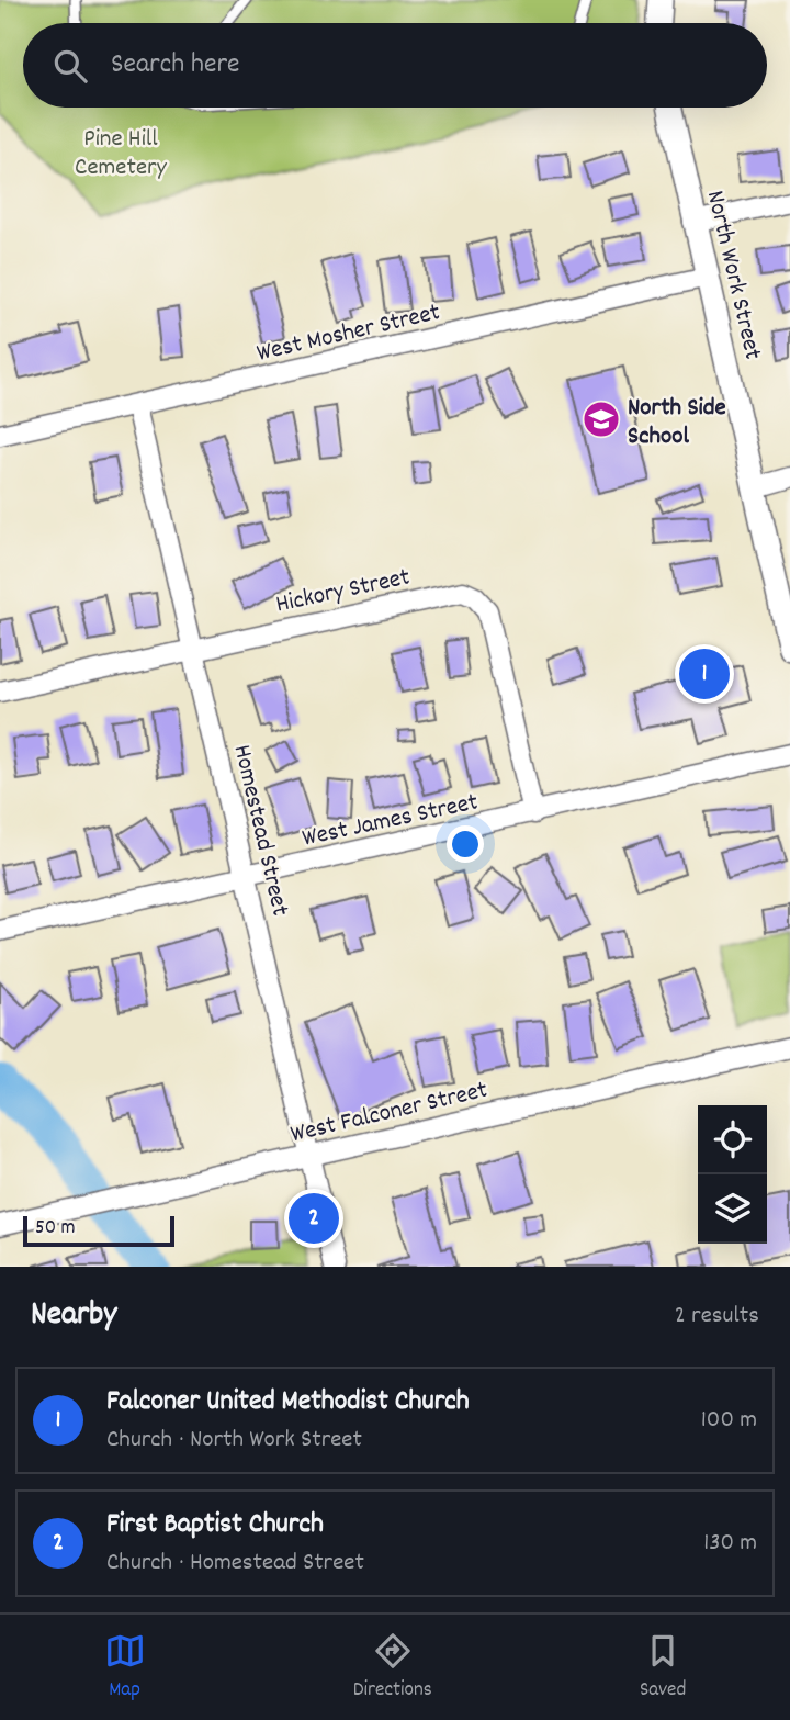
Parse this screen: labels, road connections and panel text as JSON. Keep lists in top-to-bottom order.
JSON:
{
  "streets": {
    "street": [
      "North Work Street",
      "West Mosher Street",
      "Hickory Street",
      "West James Street",
      "Homestead Street",
      "West Falconer Street"
    ]
  },
  "crossings": [
    ["North Work Street", "West Mosher Street"],
    ["West Mosher Street", "Homestead Street"],
    ["Hickory Street", "West James Street"],
    ["Hickory Street", "Homestead Street"],
    ["West James Street", "Homestead Street"],
    ["Homestead Street", "West Falconer Street"]
  ],
  "parks": ["Pine Hill Cemetery"],
  "places": {
    "school or university": ["North Side School"]
  },
  "scale_bar": "50 m",
  "page": {
    "search": "Search here",
    "pins": ["1", "2"],
    "scale": "50 m",
    "heading": ["Nearby", "2 results"],
    "list": [
      {
        "mark": "1",
        "name": "Falconer United Methodist Church",
        "note": "Church · North Work Street",
        "value": "100 m"
      },
      {
        "mark": "2",
        "name": "First Baptist Church",
        "note": "Church · Homestead Street",
        "value": "130 m"
      }
    ],
    "nav": ["Map", "Directions", "Saved"]
  }
}
